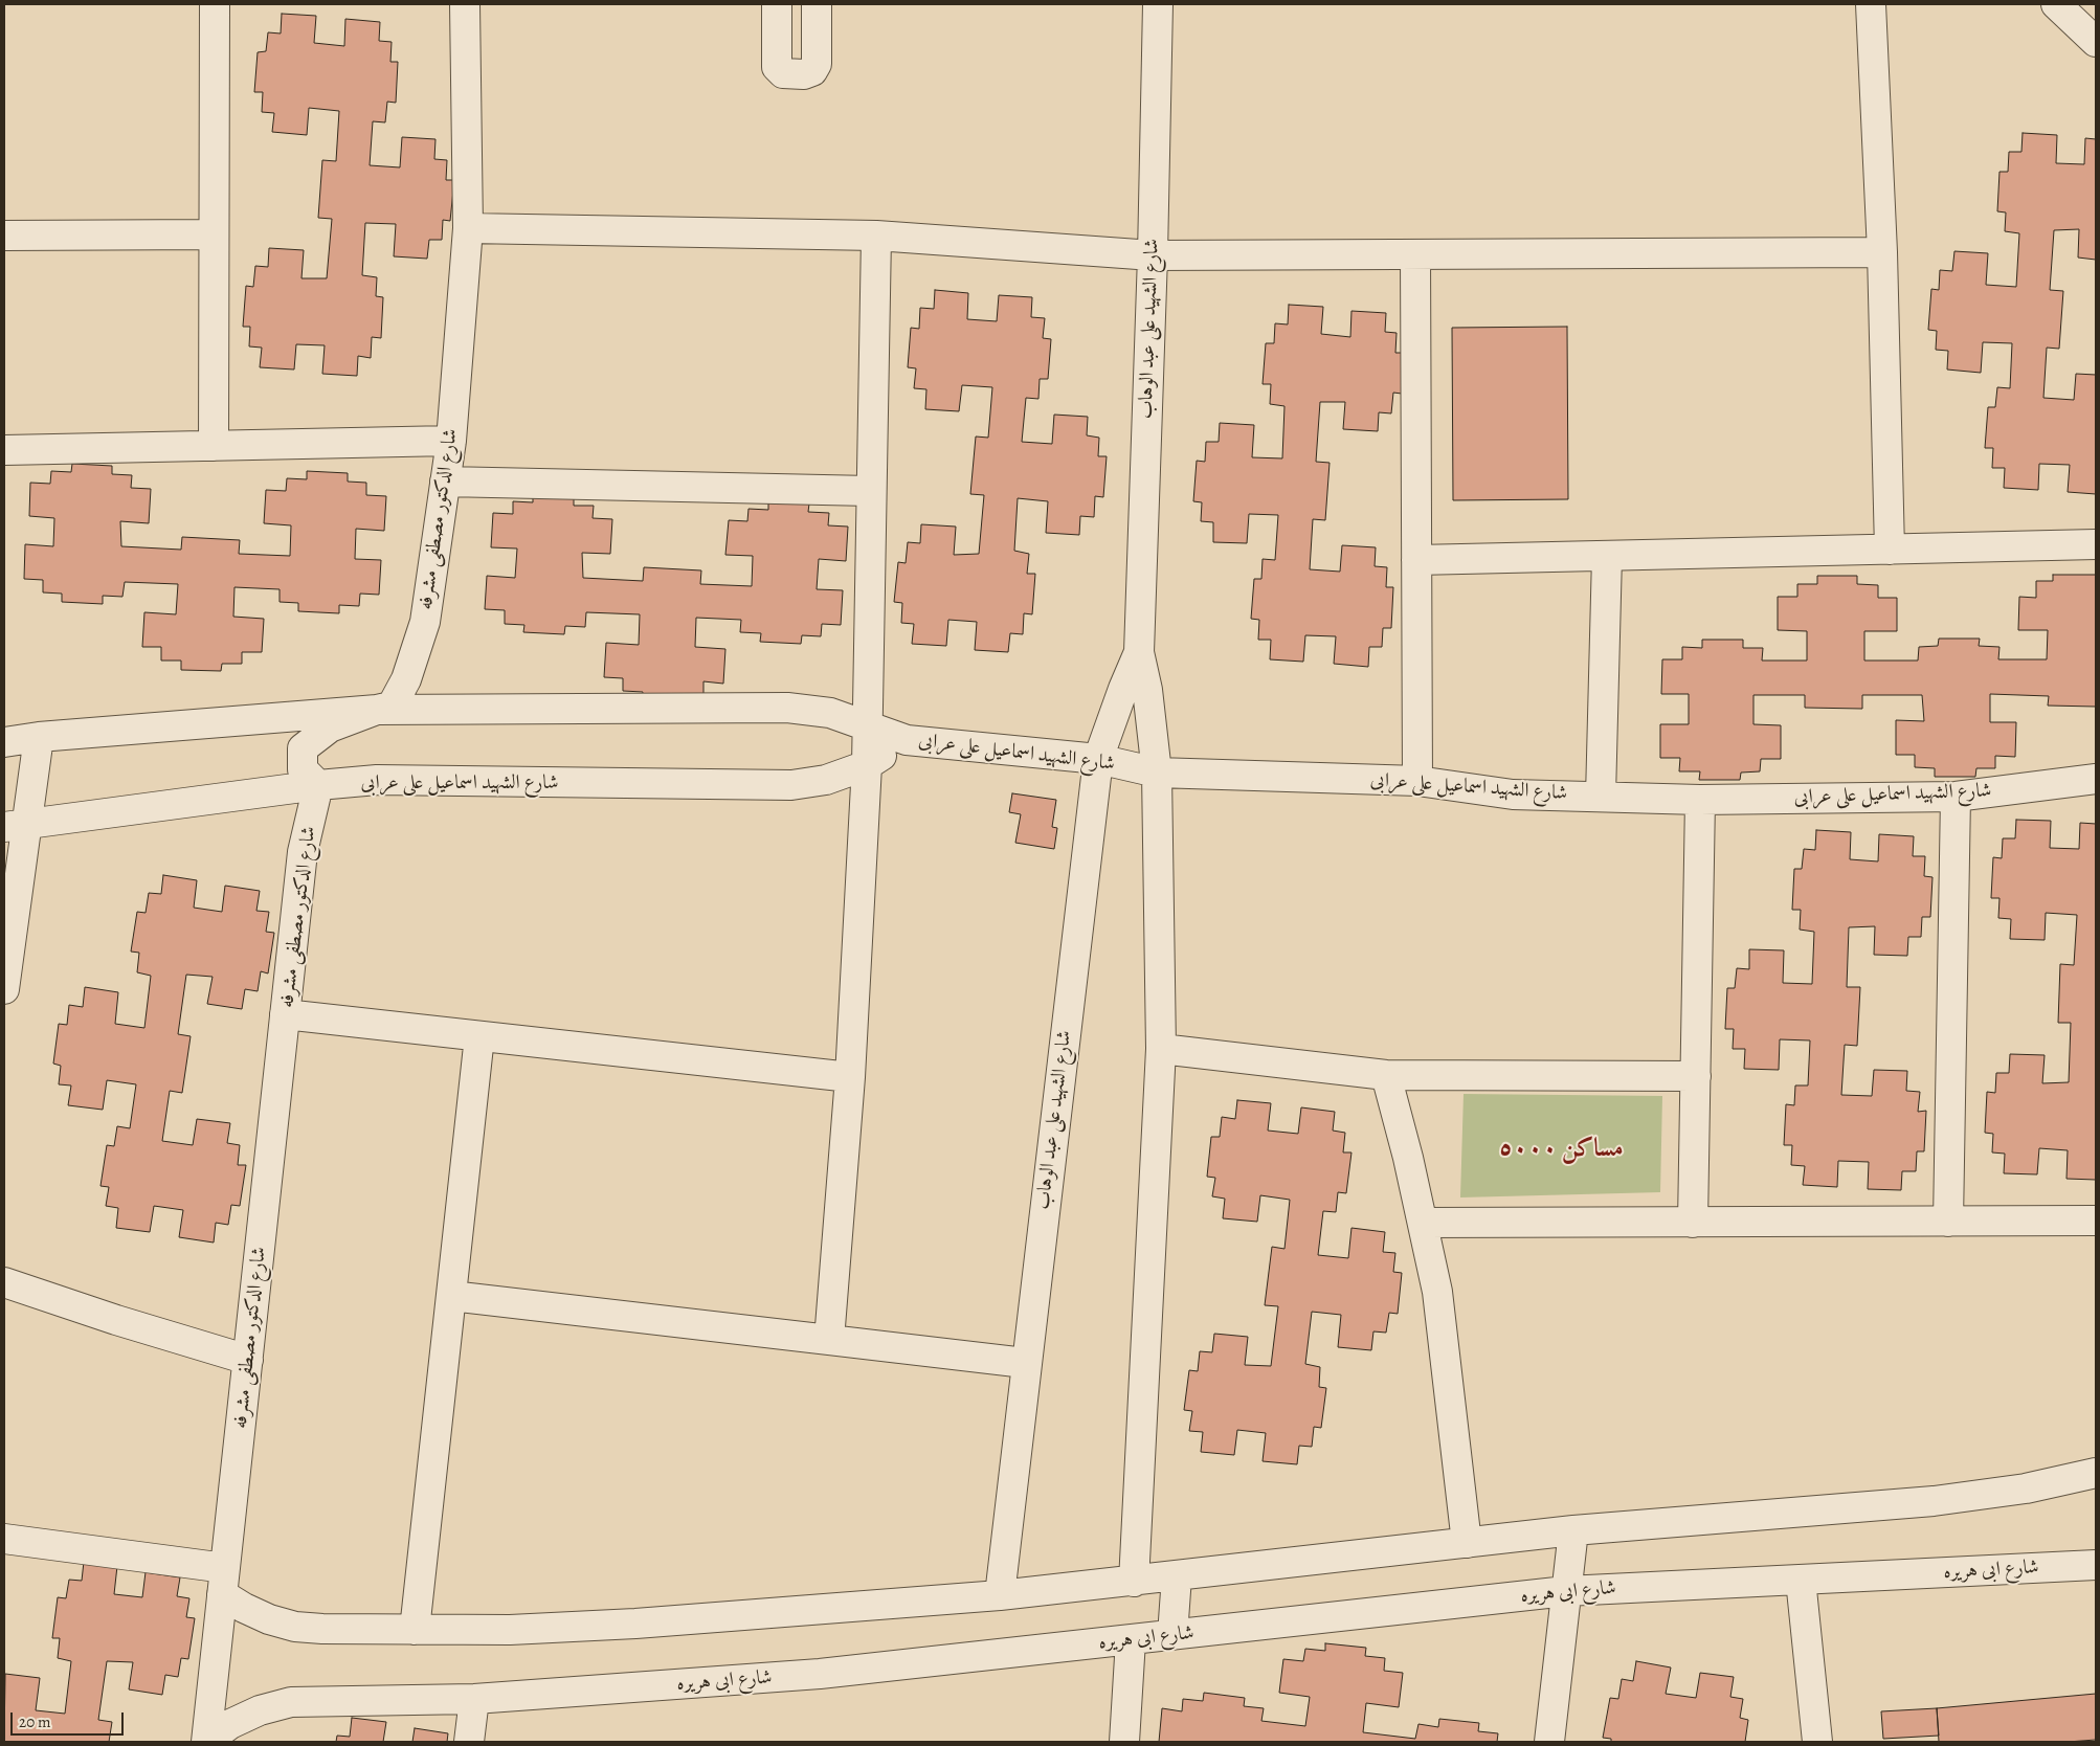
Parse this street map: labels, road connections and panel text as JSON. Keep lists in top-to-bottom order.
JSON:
{
  "streets": {
    "street": [
      "شارع الشهيد على عبد الوهاب",
      "شارع الدكتور مصطفى مشرفه",
      "شارع الشهيد اسماعيل على عرابى",
      "شارع ابى هريره"
    ]
  },
  "crossings": [
    ["شارع الشهيد على عبد الوهاب", "شارع الشهيد اسماعيل على عرابى"],
    ["شارع الدكتور مصطفى مشرفه", "شارع الشهيد اسماعيل على عرابى"],
    ["شارع الدكتور مصطفى مشرفه", "شارع ابى هريره"]
  ],
  "districts": ["مساكن ٥٠٠٠"],
  "scale_bar": "20 m"
}
